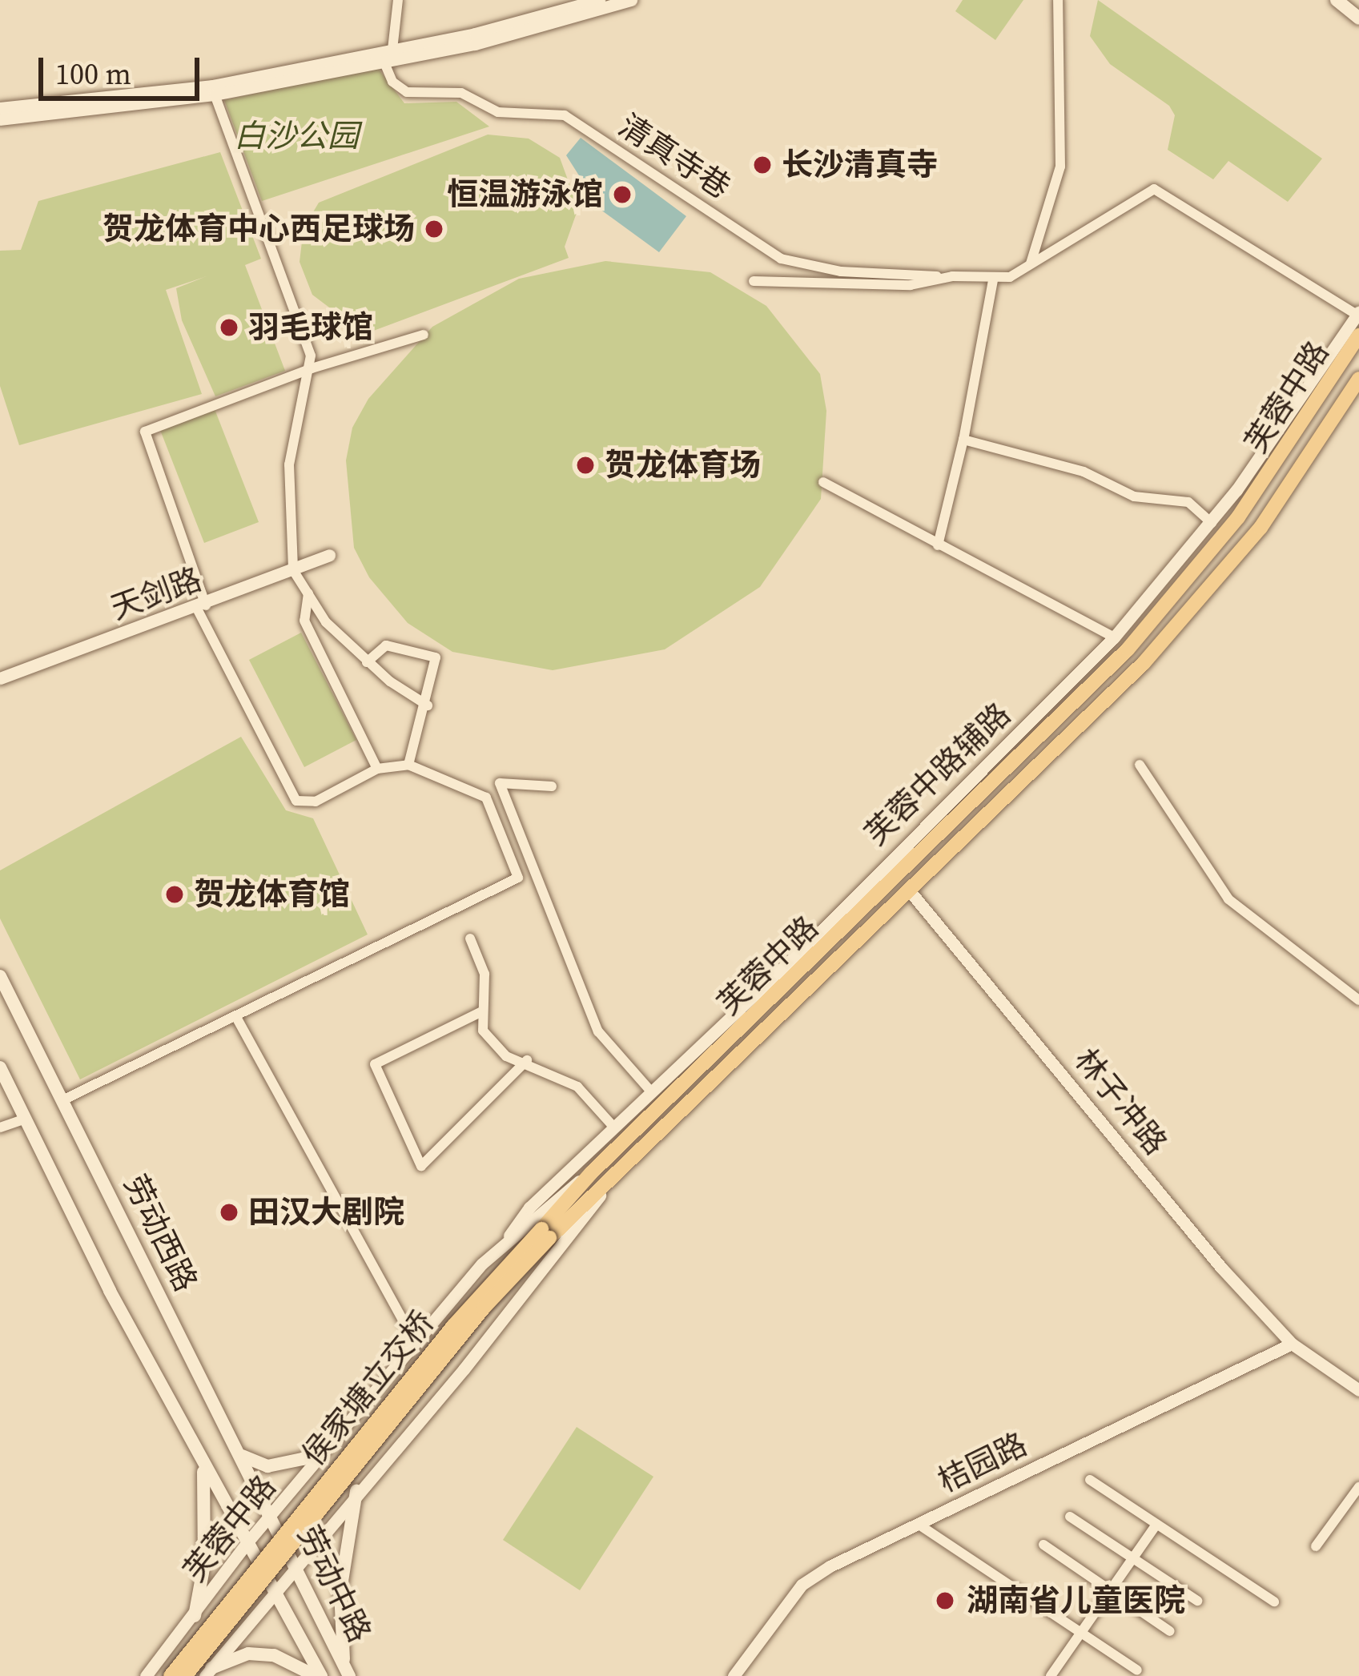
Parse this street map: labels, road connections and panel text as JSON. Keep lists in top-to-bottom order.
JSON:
{
  "streets": {
    "main road": [
      "芙蓉中路",
      "劳动西路",
      "侯家塘立交桥",
      "劳动中路"
    ],
    "street": [
      "清真寺巷",
      "天剑路",
      "芙蓉中路辅路",
      "林子冲路",
      "桔园路"
    ]
  },
  "crossings": [
    ["芙蓉中路", "芙蓉中路辅路"],
    ["芙蓉中路", "林子冲路"],
    ["芙蓉中路", "劳动西路"],
    ["芙蓉中路", "劳动中路"],
    ["林子冲路", "桔园路"],
    ["劳动西路", "劳动中路"]
  ],
  "parks": ["白沙公园"],
  "places": [
    "长沙清真寺",
    "恒温游泳馆",
    "贺龙体育中心西足球场",
    "羽毛球馆",
    "贺龙体育场",
    "贺龙体育馆",
    "田汉大剧院",
    "湖南省儿童医院"
  ],
  "scale_bar": "100 m"
}
